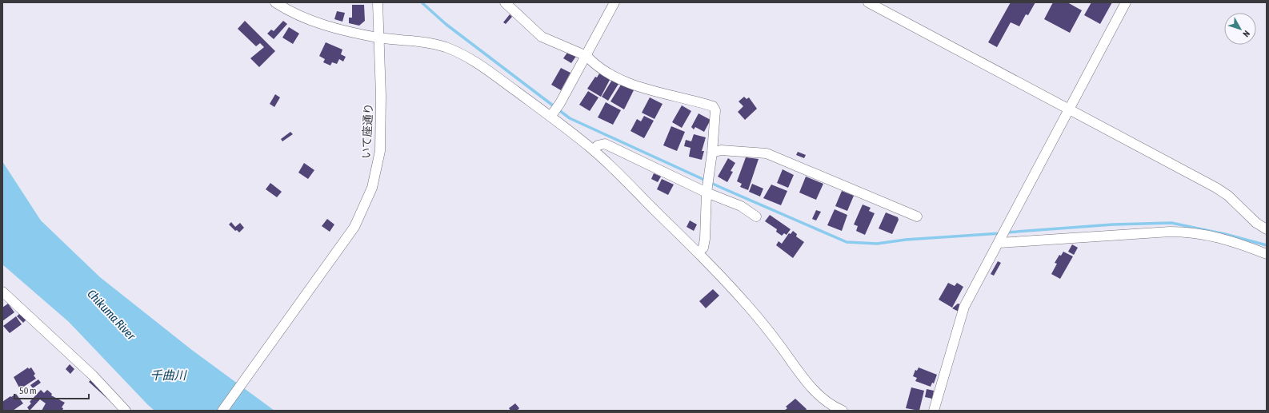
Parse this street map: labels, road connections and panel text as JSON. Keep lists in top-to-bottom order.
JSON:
{
  "streets": {
    "street": ["いて座通り"]
  },
  "water": ["Chikuma River", "千曲川"],
  "scale_bar": "50 m",
  "north": "bottom right"
}
